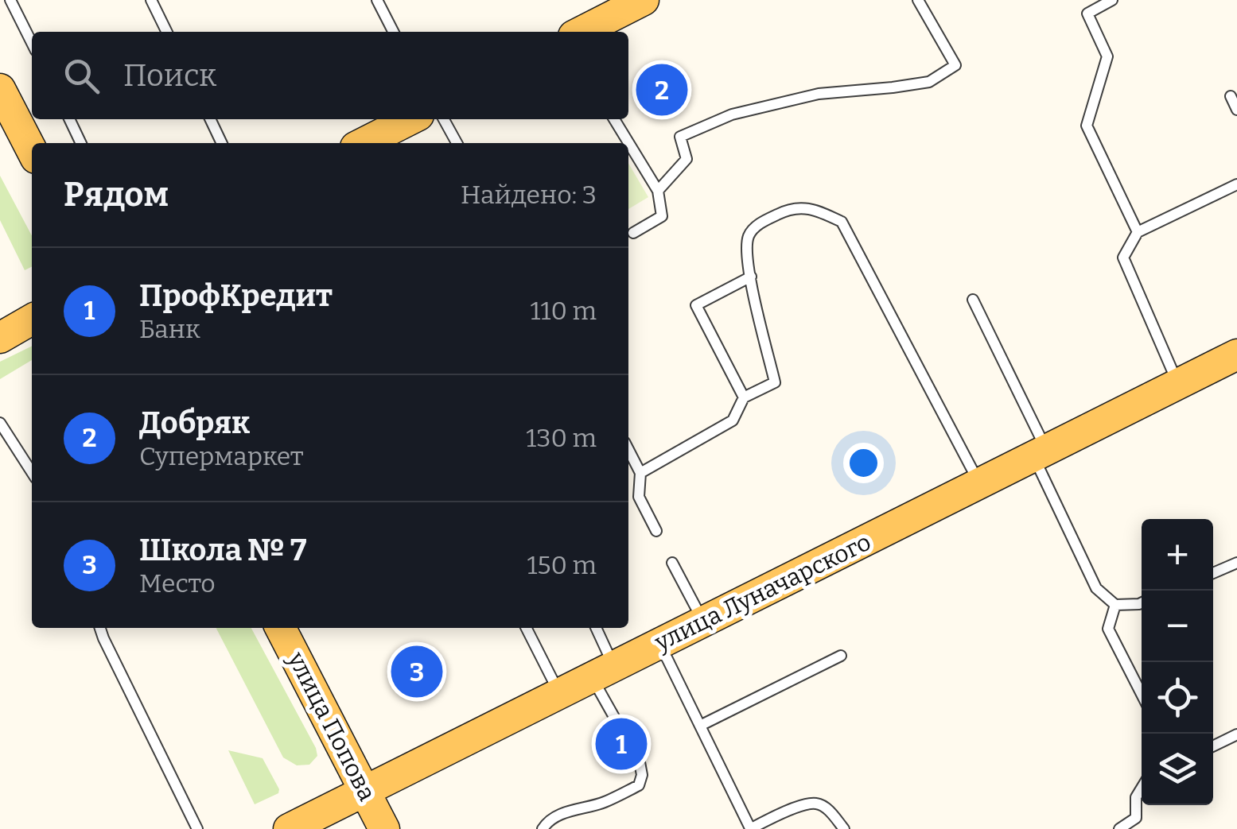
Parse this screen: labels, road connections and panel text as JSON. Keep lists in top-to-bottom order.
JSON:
{
  "streets": {
    "main road": ["улица Луначарского", "улица Попова"]
  },
  "crossings": [
    ["улица Луначарского", "улица Попова"]
  ],
  "page": {
    "search": "Поиск",
    "pins": ["2", "3", "1"],
    "heading": ["Рядом", "Найдено: 3"],
    "list": [
      {
        "mark": "1",
        "name": "ПрофКредит",
        "note": "Банк",
        "value": "110 m"
      },
      {
        "mark": "2",
        "name": "Добряк",
        "note": "Супермаркет",
        "value": "130 m"
      },
      {
        "mark": "3",
        "name": "Школа № 7",
        "note": "Место",
        "value": "150 m"
      }
    ],
    "map_buttons": ["+", "−"]
  }
}
